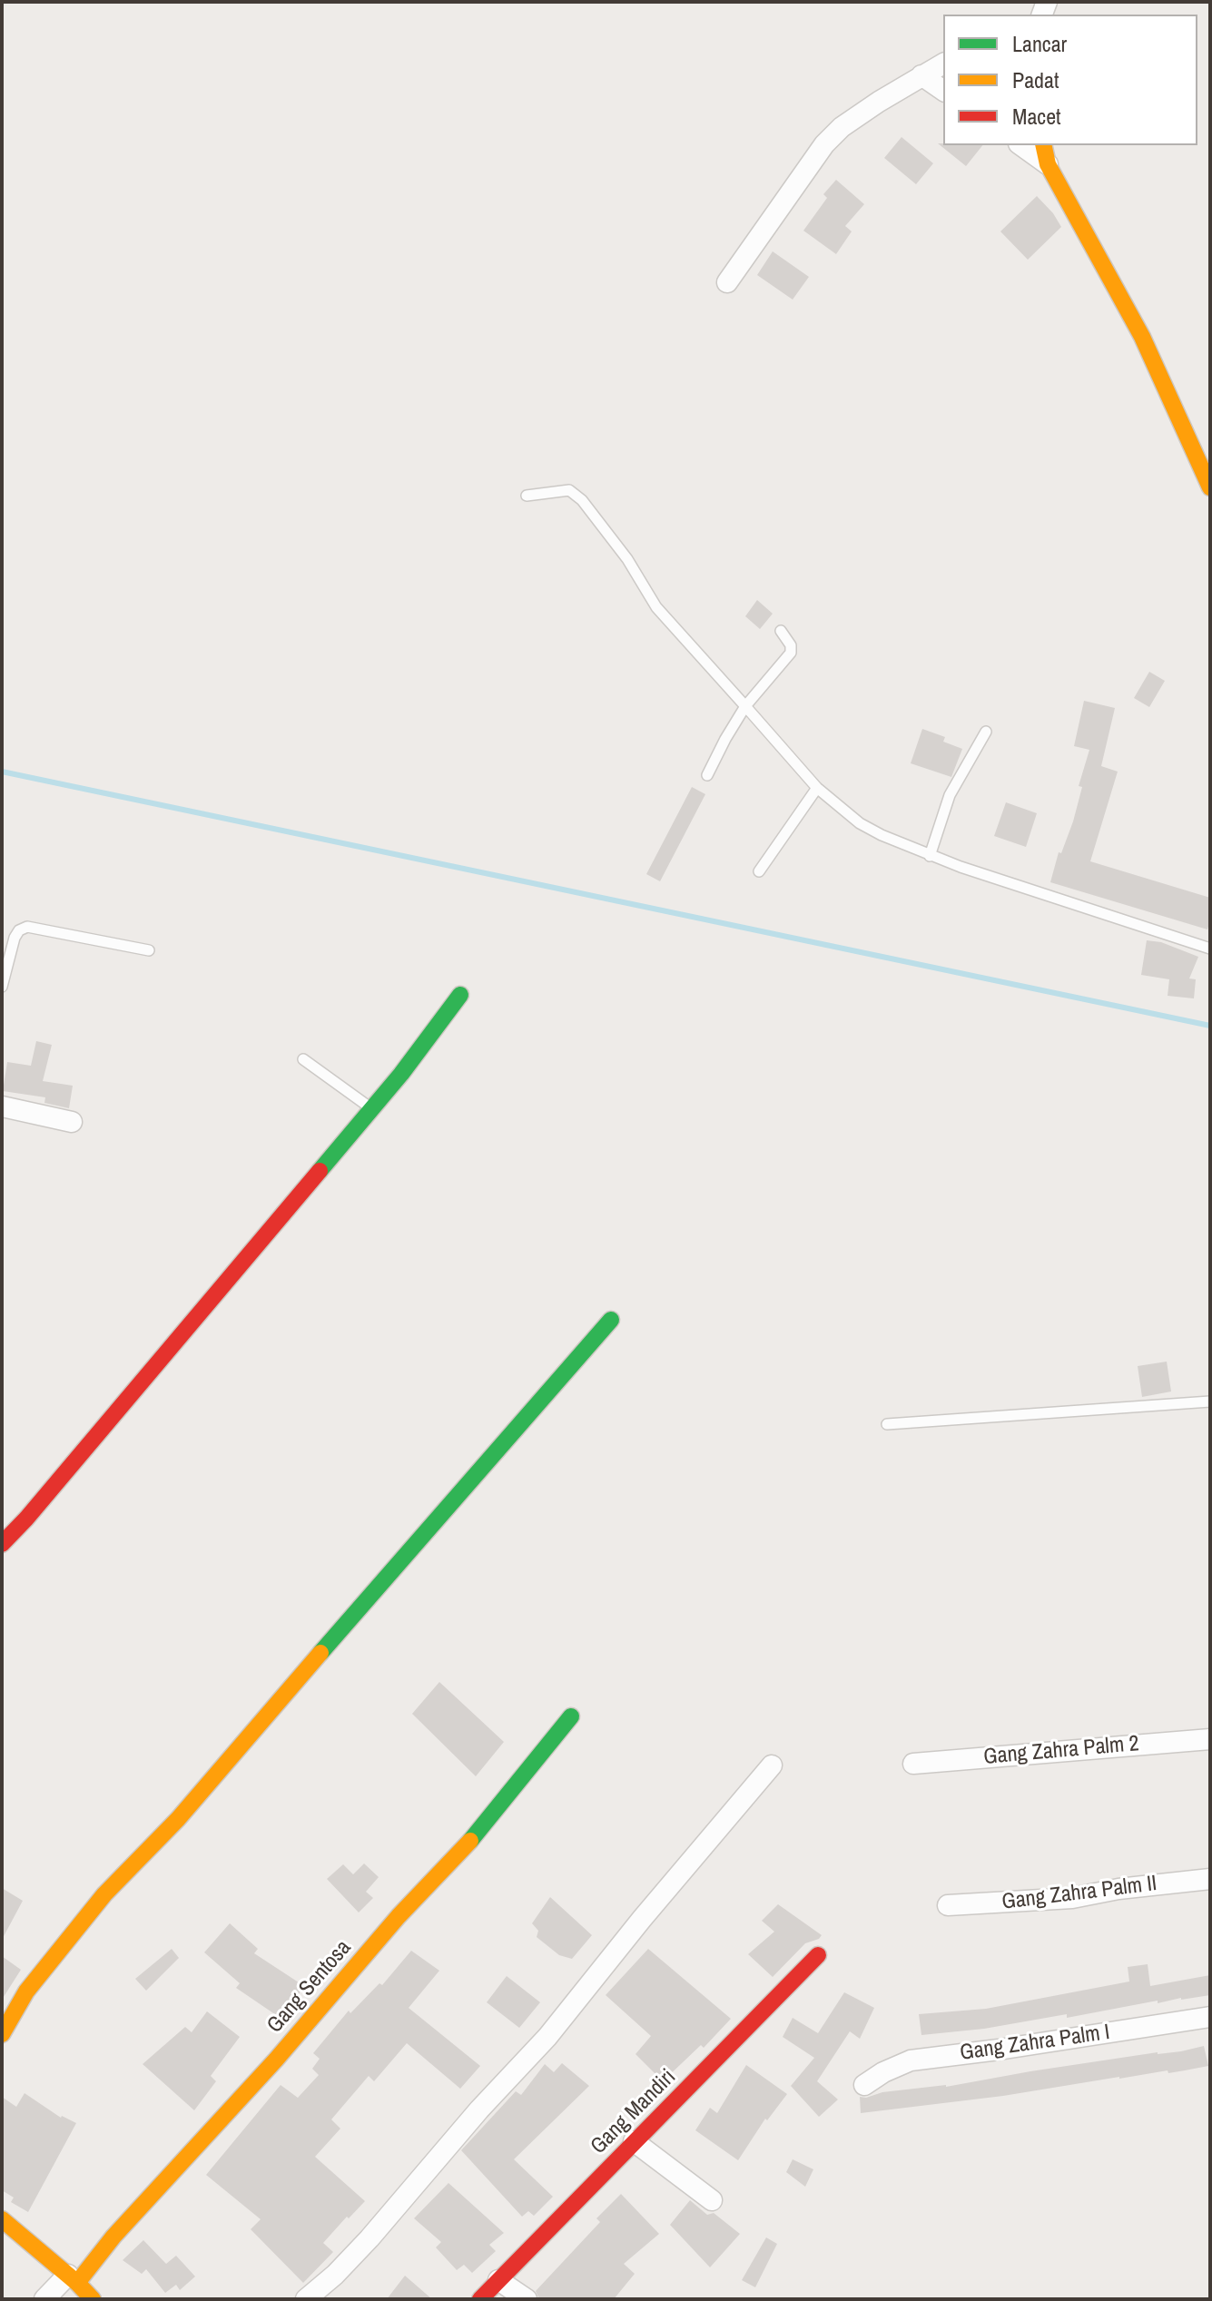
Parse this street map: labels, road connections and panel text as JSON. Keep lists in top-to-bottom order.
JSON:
{
  "streets": {
    "street": [
      "Gang Zahra Palm 2",
      "Gang Zahra Palm II",
      "Gang Sentosa",
      "Gang Zahra Palm I",
      "Gang Mandiri"
    ]
  },
  "legend": ["Lancar", "Padat", "Macet"]
}
